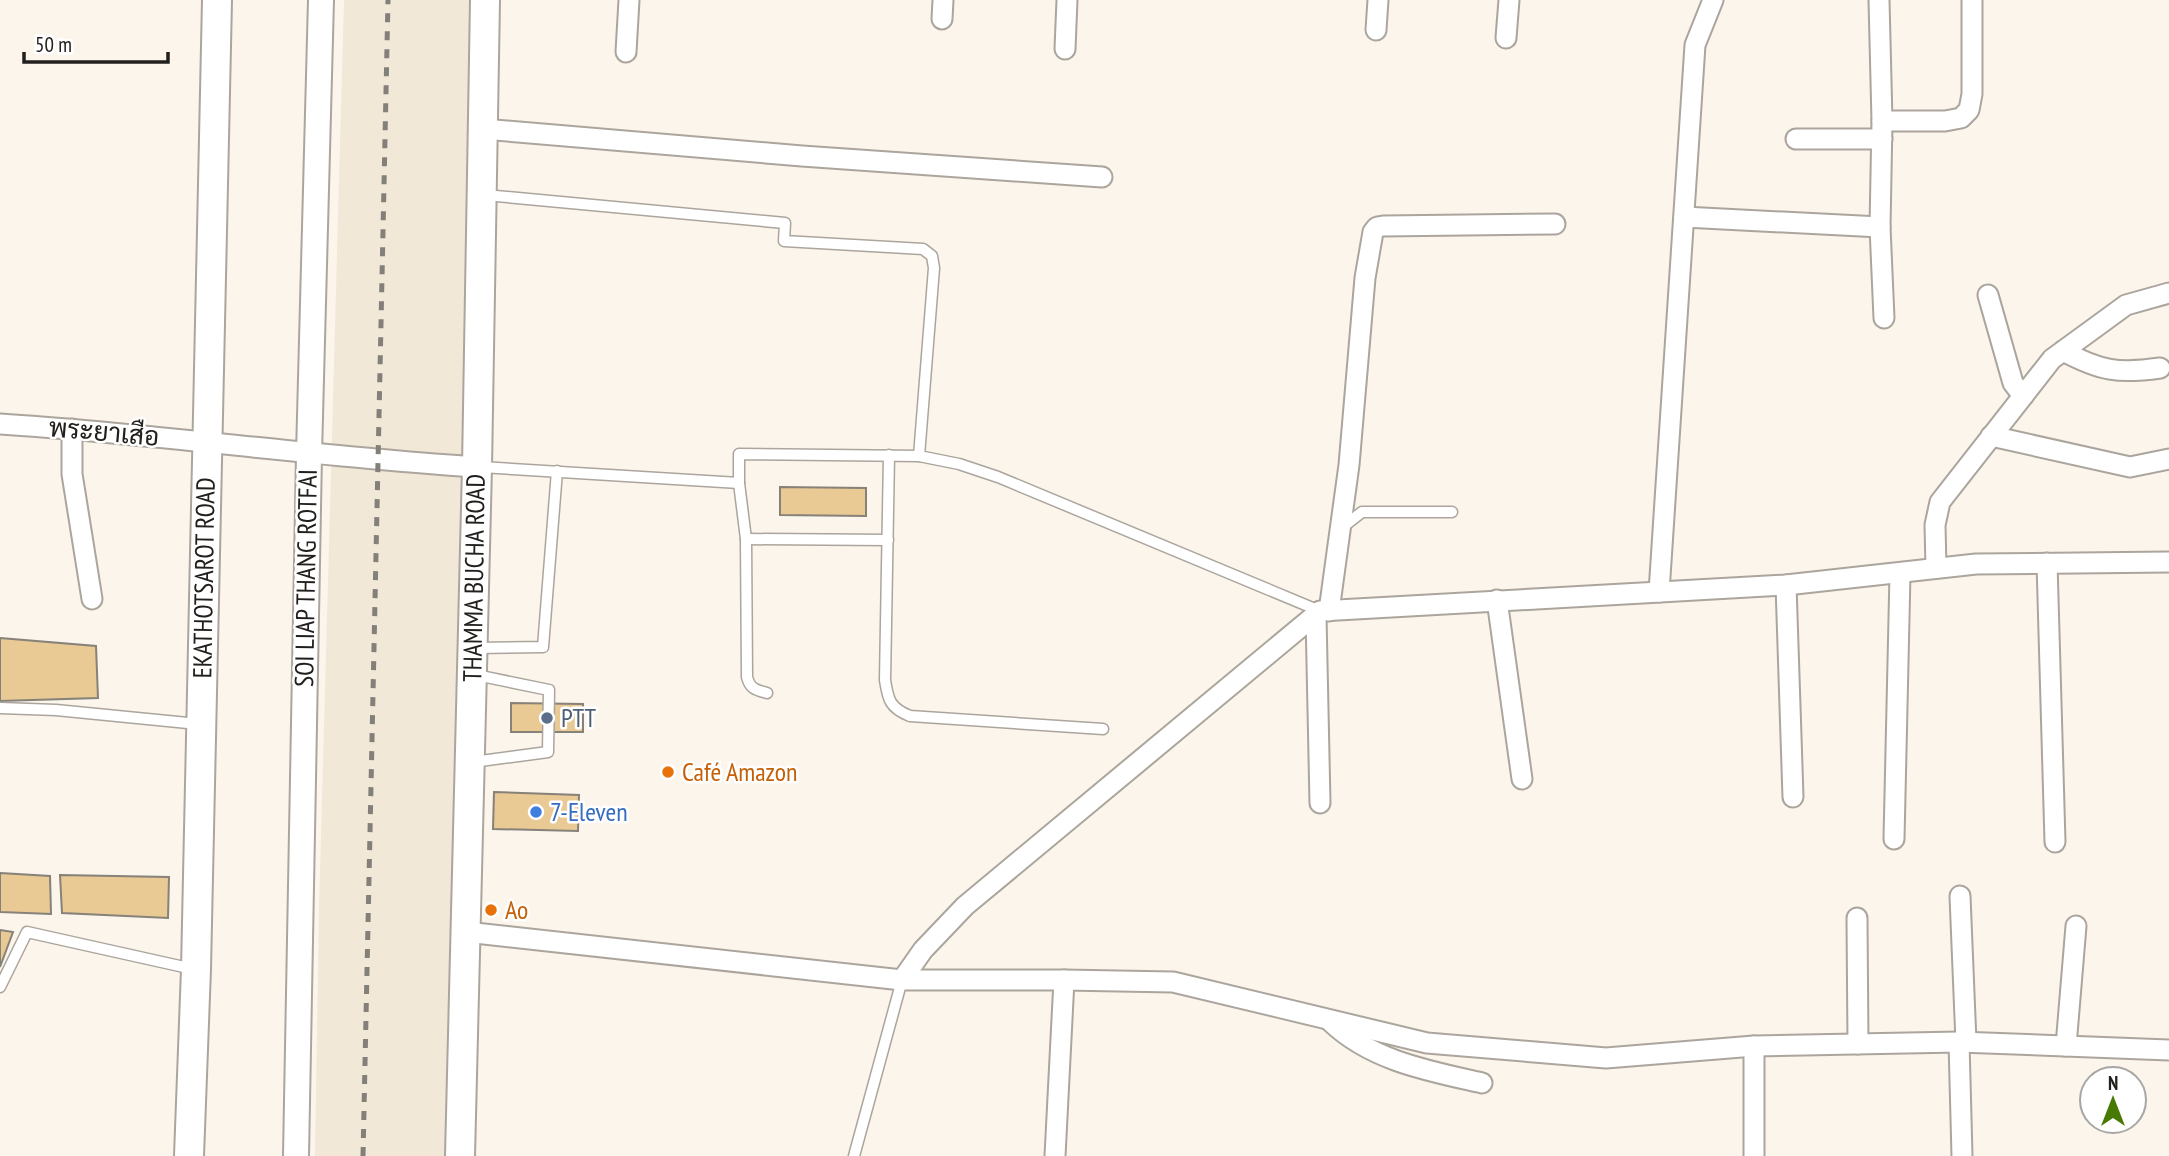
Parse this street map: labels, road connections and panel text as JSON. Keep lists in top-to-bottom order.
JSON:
{
  "streets": {
    "main road": ["EKATHOTSAROT ROAD", "THAMMA BUCHA ROAD"],
    "street": ["พระยาเสือ", "SOI LIAP THANG ROTFAI"]
  },
  "crossings": [
    ["พระยาเสือ", "EKATHOTSAROT ROAD"],
    ["พระยาเสือ", "SOI LIAP THANG ROTFAI"],
    ["พระยาเสือ", "THAMMA BUCHA ROAD"]
  ],
  "places": [
    "PTT",
    "Café Amazon",
    "7-Eleven",
    "Ao"
  ],
  "scale_bar": "50 m",
  "north": "top"
}
